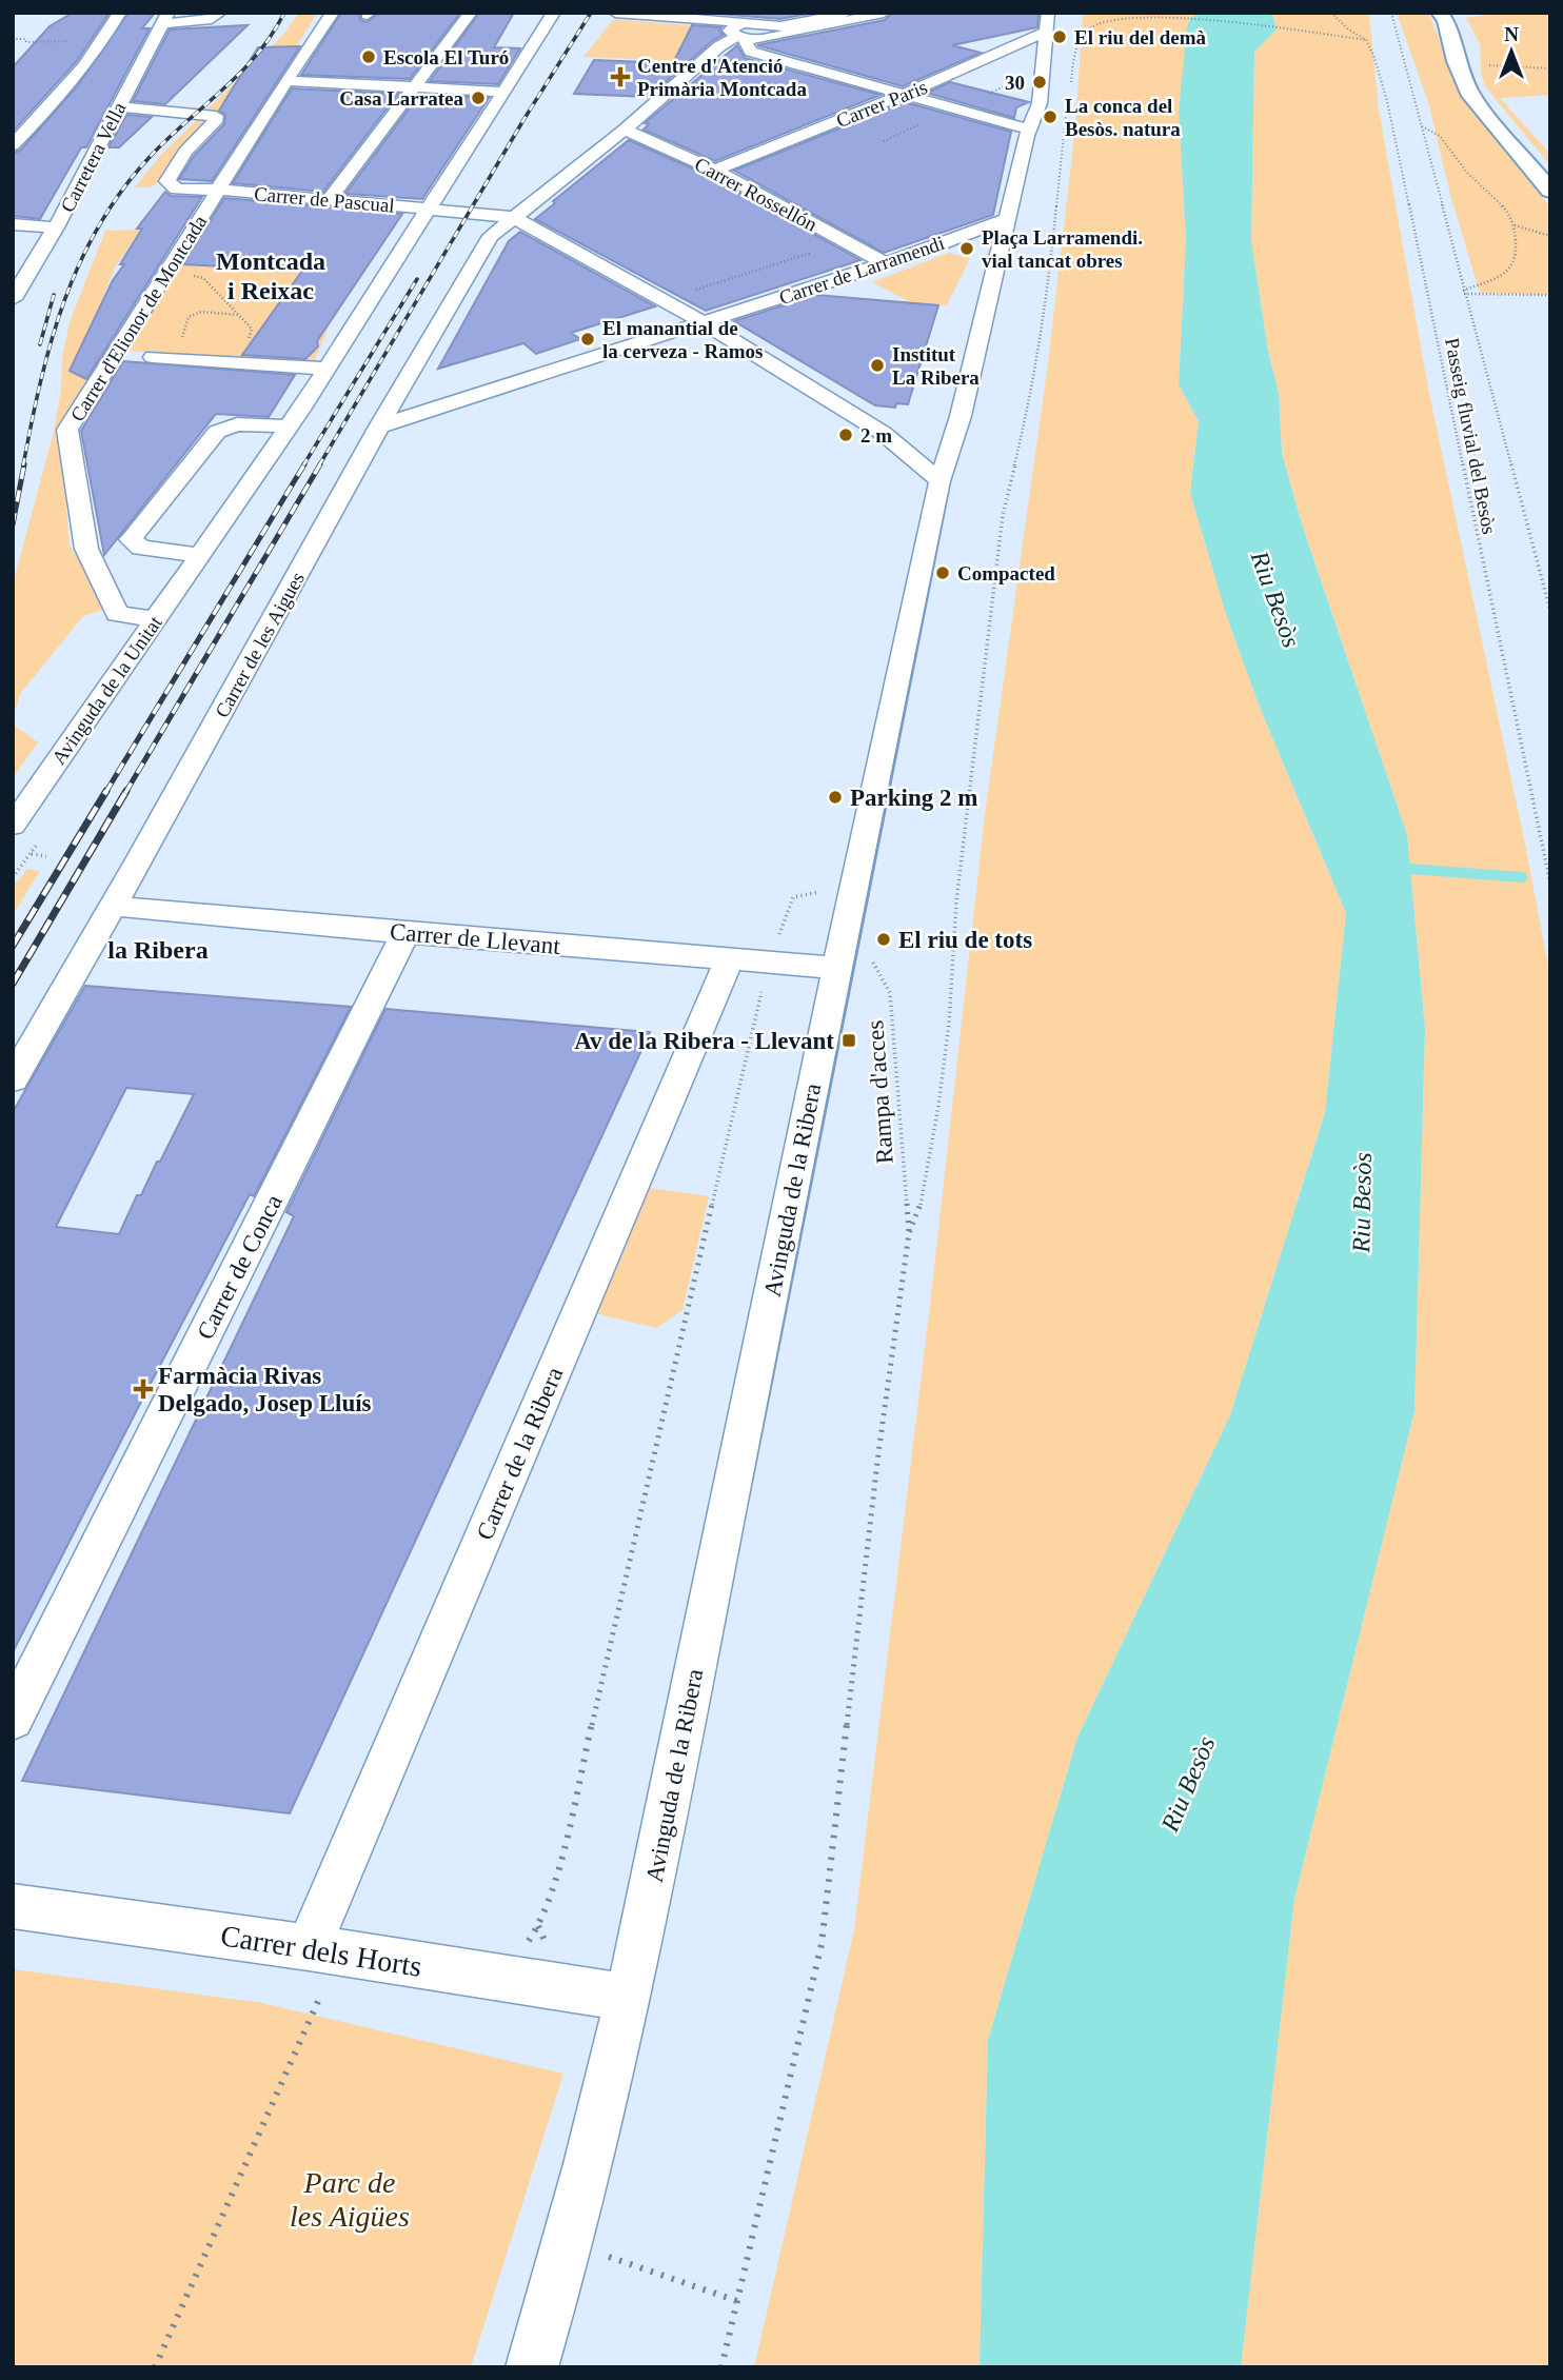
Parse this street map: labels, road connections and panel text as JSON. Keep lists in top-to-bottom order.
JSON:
{
  "streets": {
    "street": [
      "Carrer Paris",
      "Carretera Vella",
      "Carrer Rossellón",
      "Carrer de Pascual",
      "Carrer de Larramendi",
      "Carrer d'Elionor de Montcada",
      "Carrer de les Aigues",
      "Avinguda de la Unitat",
      "Carrer de Llevant",
      "Avinguda de la Ribera",
      "Carrer de Conca",
      "Carrer de la Ribera",
      "Carrer dels Horts"
    ],
    "path": ["Passeig fluvial del Besòs", "Rampa d'acces"]
  },
  "crossings": [
    ["Carrer Paris", "Carrer Rossellón"],
    ["Carrer Paris", "Avinguda de la Ribera"],
    ["Carretera Vella", "Carrer de Pascual"],
    ["Carrer Rossellón", "Carrer de Larramendi"],
    ["Carrer Rossellón", "Carrer de les Aigues"],
    ["Carrer de Pascual", "Carrer d'Elionor de Montcada"],
    ["Carrer de Pascual", "Carrer de les Aigues"],
    ["Carrer de Pascual", "Avinguda de la Unitat"],
    ["Carrer de Larramendi", "Carrer de les Aigues"],
    ["Carrer de Larramendi", "Avinguda de la Ribera"],
    ["Carrer d'Elionor de Montcada", "Avinguda de la Unitat"],
    ["Carrer de les Aigues", "Carrer de Llevant"],
    ["Carrer de Llevant", "Rampa d'acces"],
    ["Carrer de Llevant", "Avinguda de la Ribera"],
    ["Carrer de Llevant", "Carrer de Conca"],
    ["Carrer de Llevant", "Carrer de la Ribera"],
    ["Rampa d'acces", "Avinguda de la Ribera"],
    ["Avinguda de la Ribera", "Carrer dels Horts"],
    ["Carrer de la Ribera", "Carrer dels Horts"]
  ],
  "districts": ["Montcada i Reixac", "la Ribera"],
  "water": ["Riu Besòs"],
  "parks": ["Parc de les Aigües"],
  "places": {
    "other": [
      "El riu del demà",
      "Escola El Turó",
      "30",
      "Casa Larratea",
      "La conca del Besòs. natura",
      "Plaça Larramendi. vial tancat obres",
      "El manantial de la cerveza - Ramos",
      "Institut La Ribera",
      "2 m",
      "Compacted",
      "Parking 2 m",
      "El riu de tots"
    ],
    "health": ["Centre d'Atenció Primària Montcada", "Farmàcia Rivas Delgado, Josep Lluís"],
    "transit": ["Av de la Ribera - Llevant"]
  },
  "north": "top"
}
